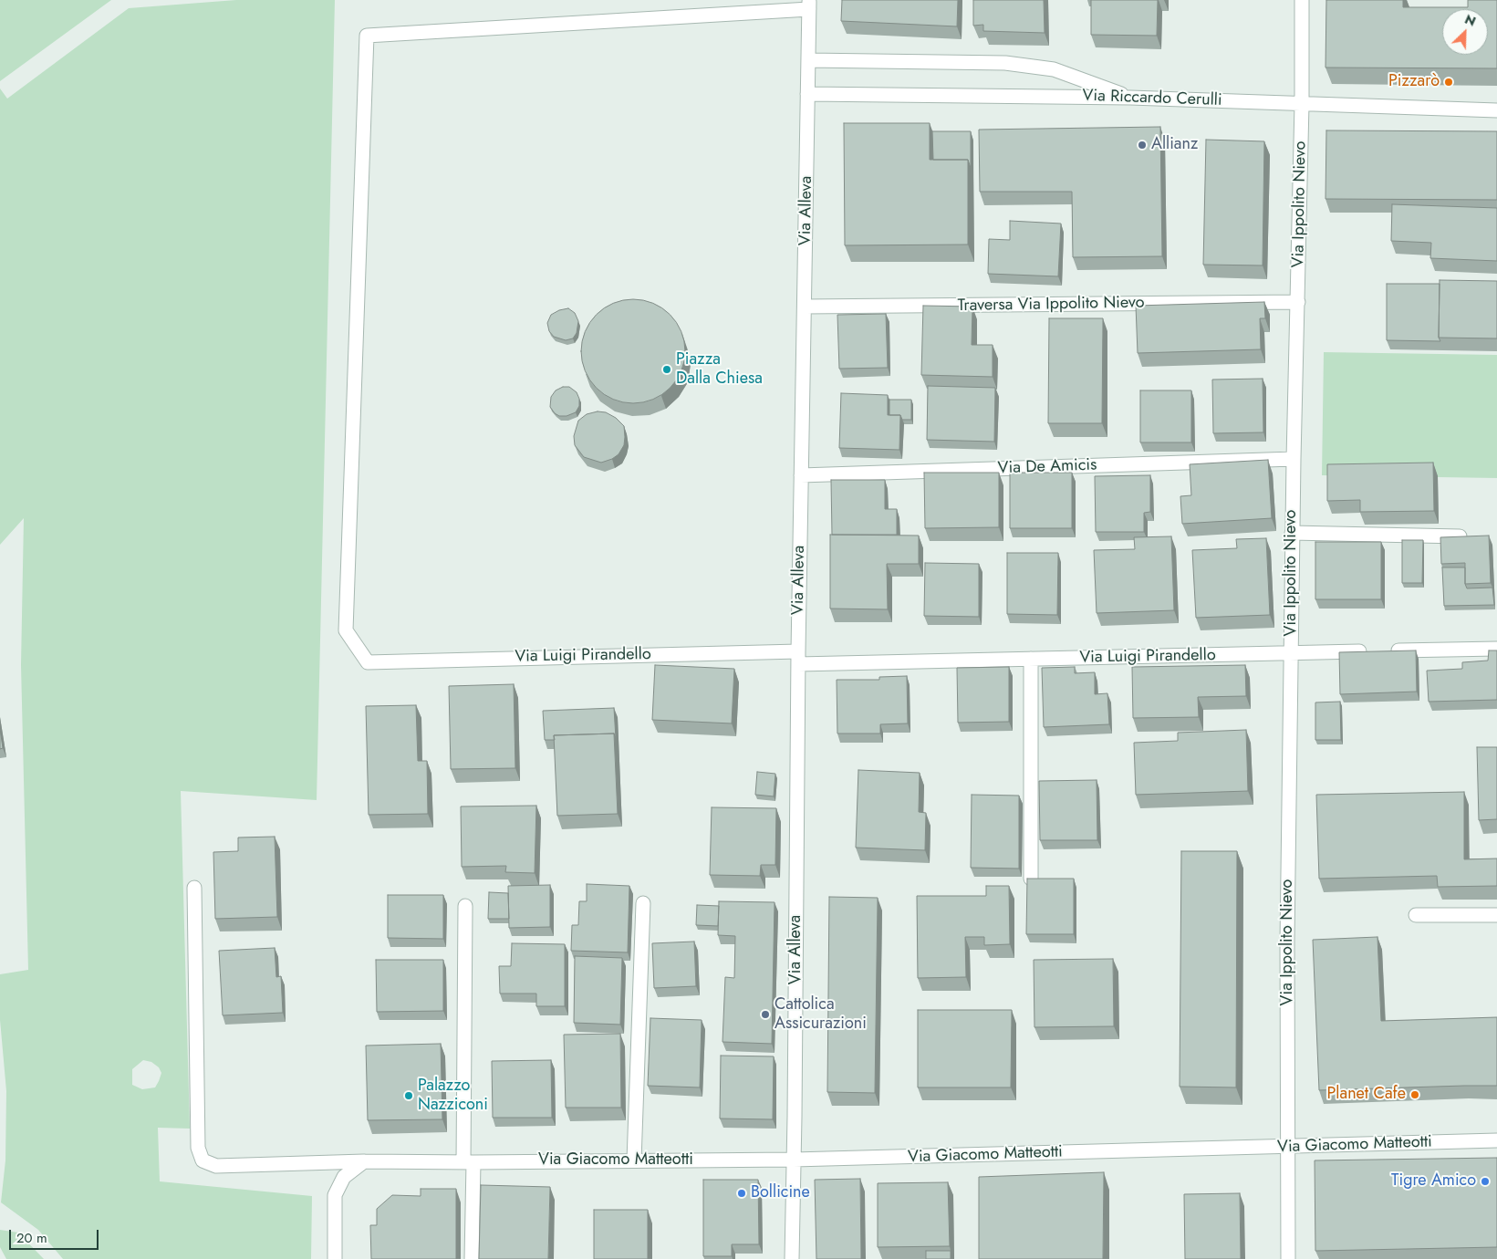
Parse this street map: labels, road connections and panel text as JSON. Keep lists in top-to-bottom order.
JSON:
{
  "streets": {
    "street": [
      "Via Riccardo Cerulli",
      "Via Ippolito Nievo",
      "Via Alleva",
      "Traversa Via Ippolito Nievo",
      "Via De Amicis",
      "Via Luigi Pirandello",
      "Via Giacomo Matteotti"
    ]
  },
  "crossings": [
    ["Via Riccardo Cerulli", "Via Ippolito Nievo"],
    ["Via Riccardo Cerulli", "Via Alleva"],
    ["Via Ippolito Nievo", "Traversa Via Ippolito Nievo"],
    ["Via Ippolito Nievo", "Via De Amicis"],
    ["Via Ippolito Nievo", "Via Luigi Pirandello"],
    ["Via Ippolito Nievo", "Via Giacomo Matteotti"],
    ["Via Alleva", "Traversa Via Ippolito Nievo"],
    ["Via Alleva", "Via De Amicis"],
    ["Via Alleva", "Via Luigi Pirandello"],
    ["Via Alleva", "Via Giacomo Matteotti"]
  ],
  "places": [
    "Pizzarò",
    "Allianz",
    "Piazza Dalla Chiesa",
    "Cattolica Assicurazioni",
    "Planet Cafe",
    "Palazzo Nazziconi",
    "Tigre Amico",
    "Bollicine"
  ],
  "scale_bar": "20 m",
  "north": "top right"
}
